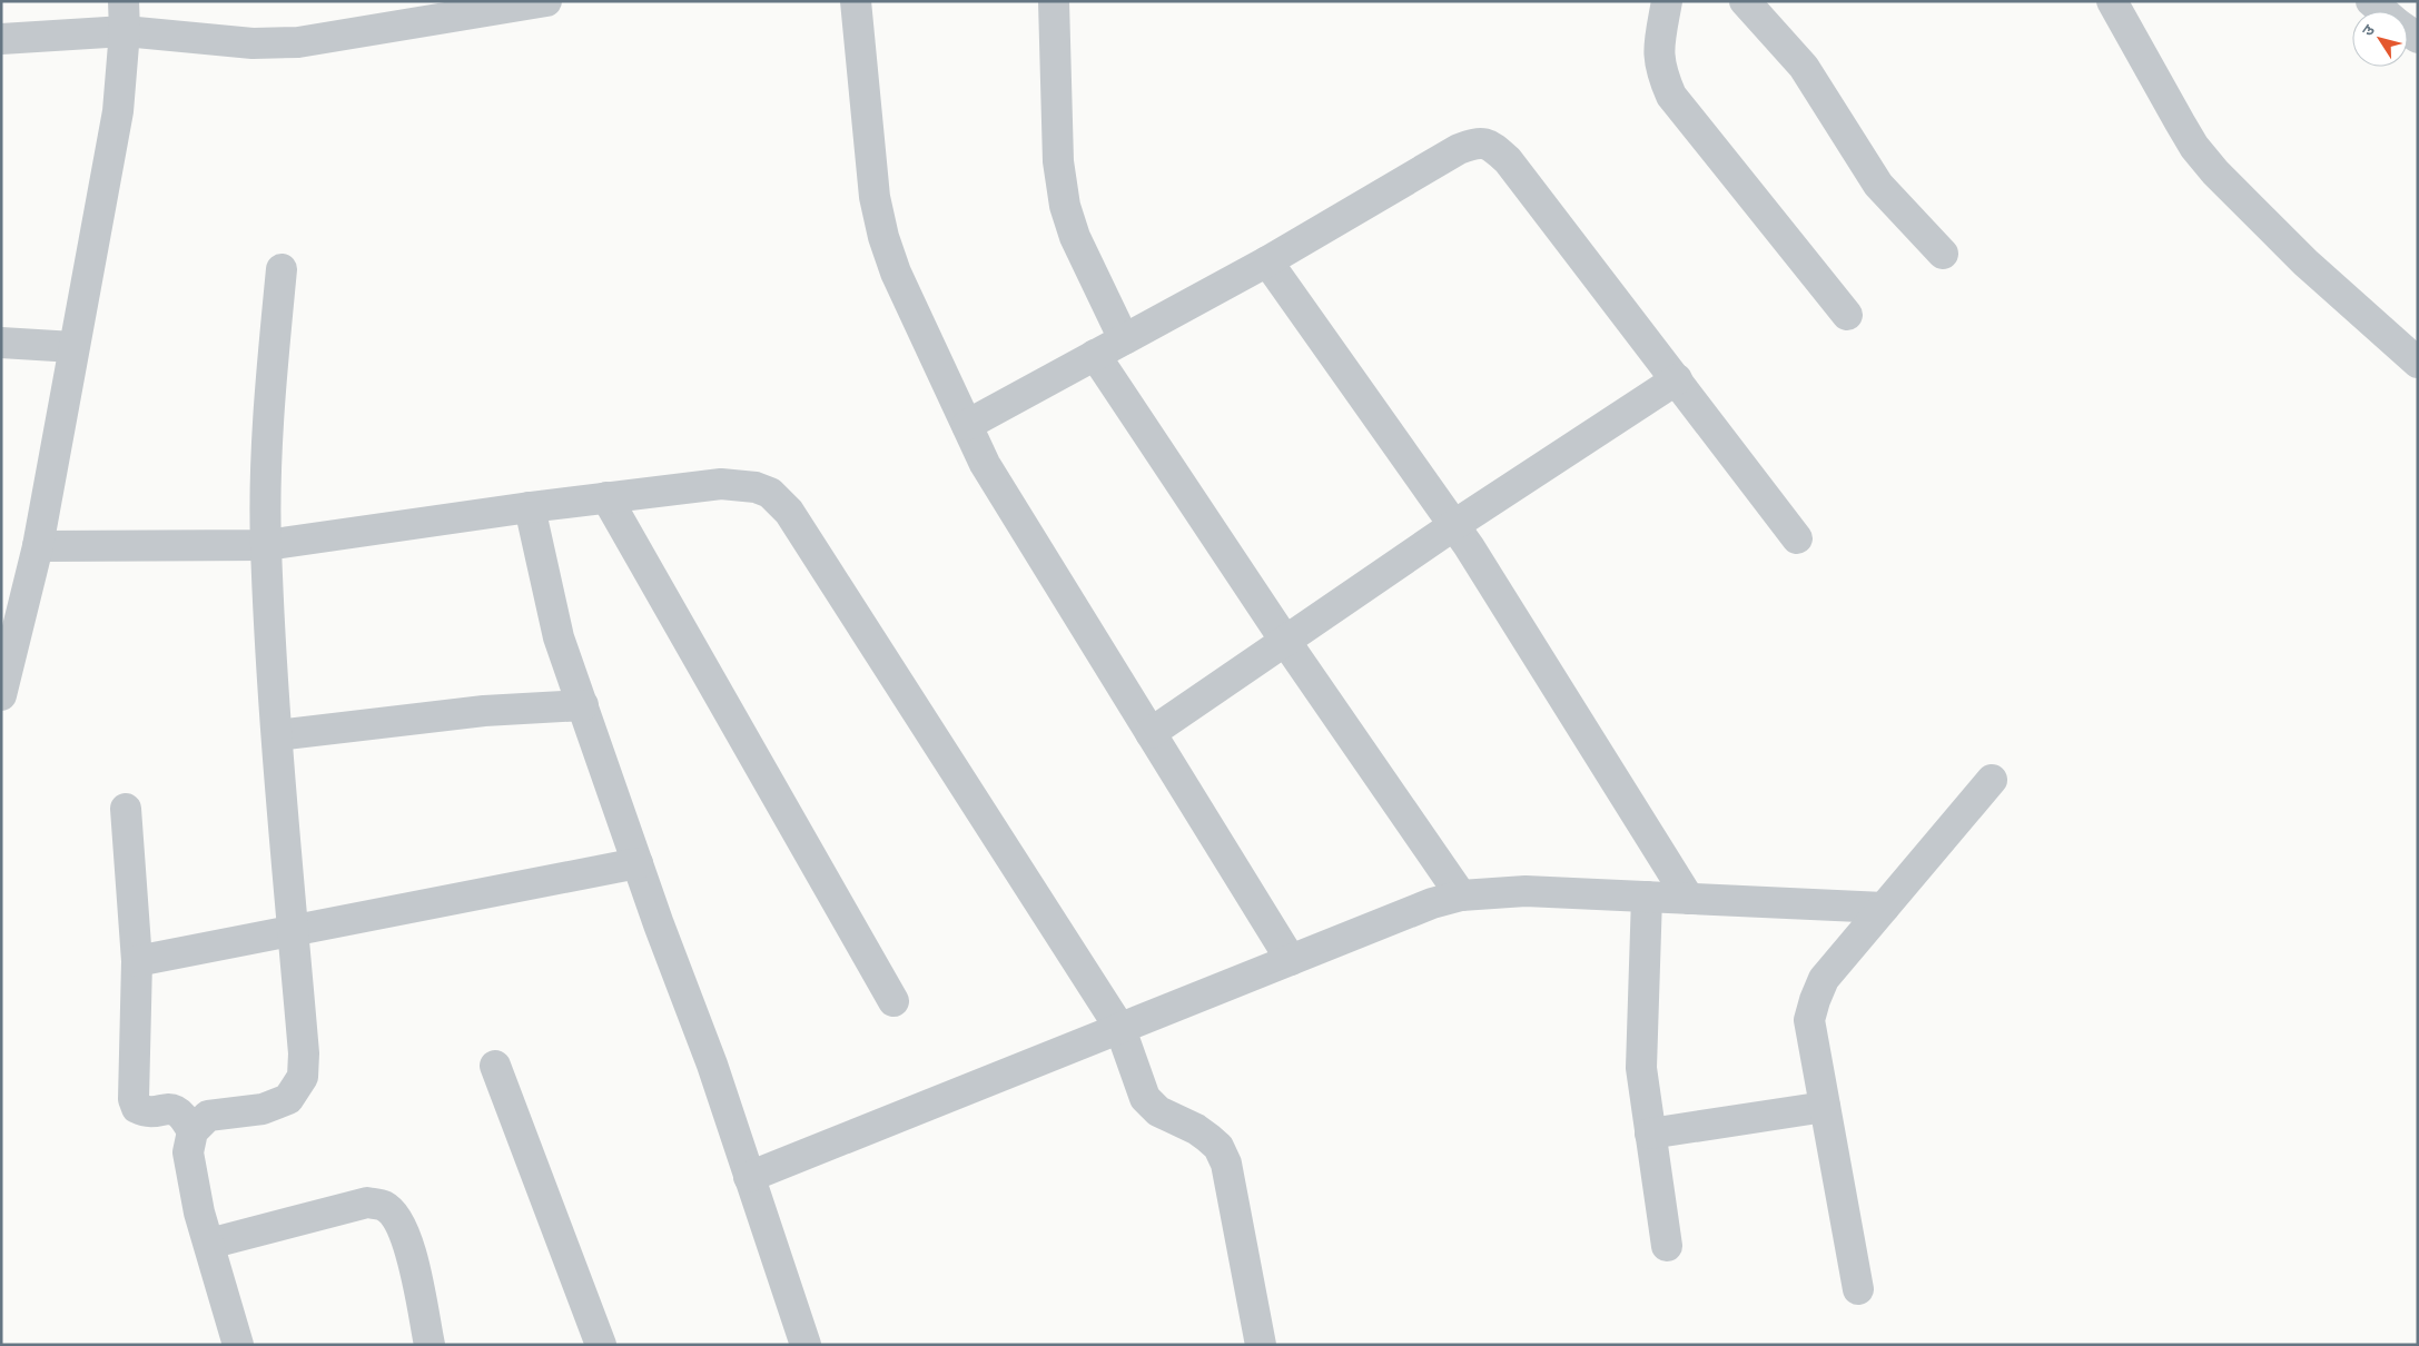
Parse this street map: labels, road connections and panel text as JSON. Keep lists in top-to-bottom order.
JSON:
{
  "north": "top left"
}
